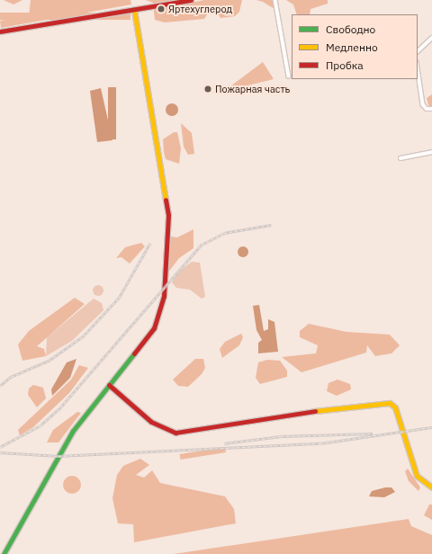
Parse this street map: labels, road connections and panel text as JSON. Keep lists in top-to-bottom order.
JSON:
{
  "places": ["Яртехуглерод", "Пожарная часть"],
  "legend": ["Свободно", "Медленно", "Пробка"]
}
